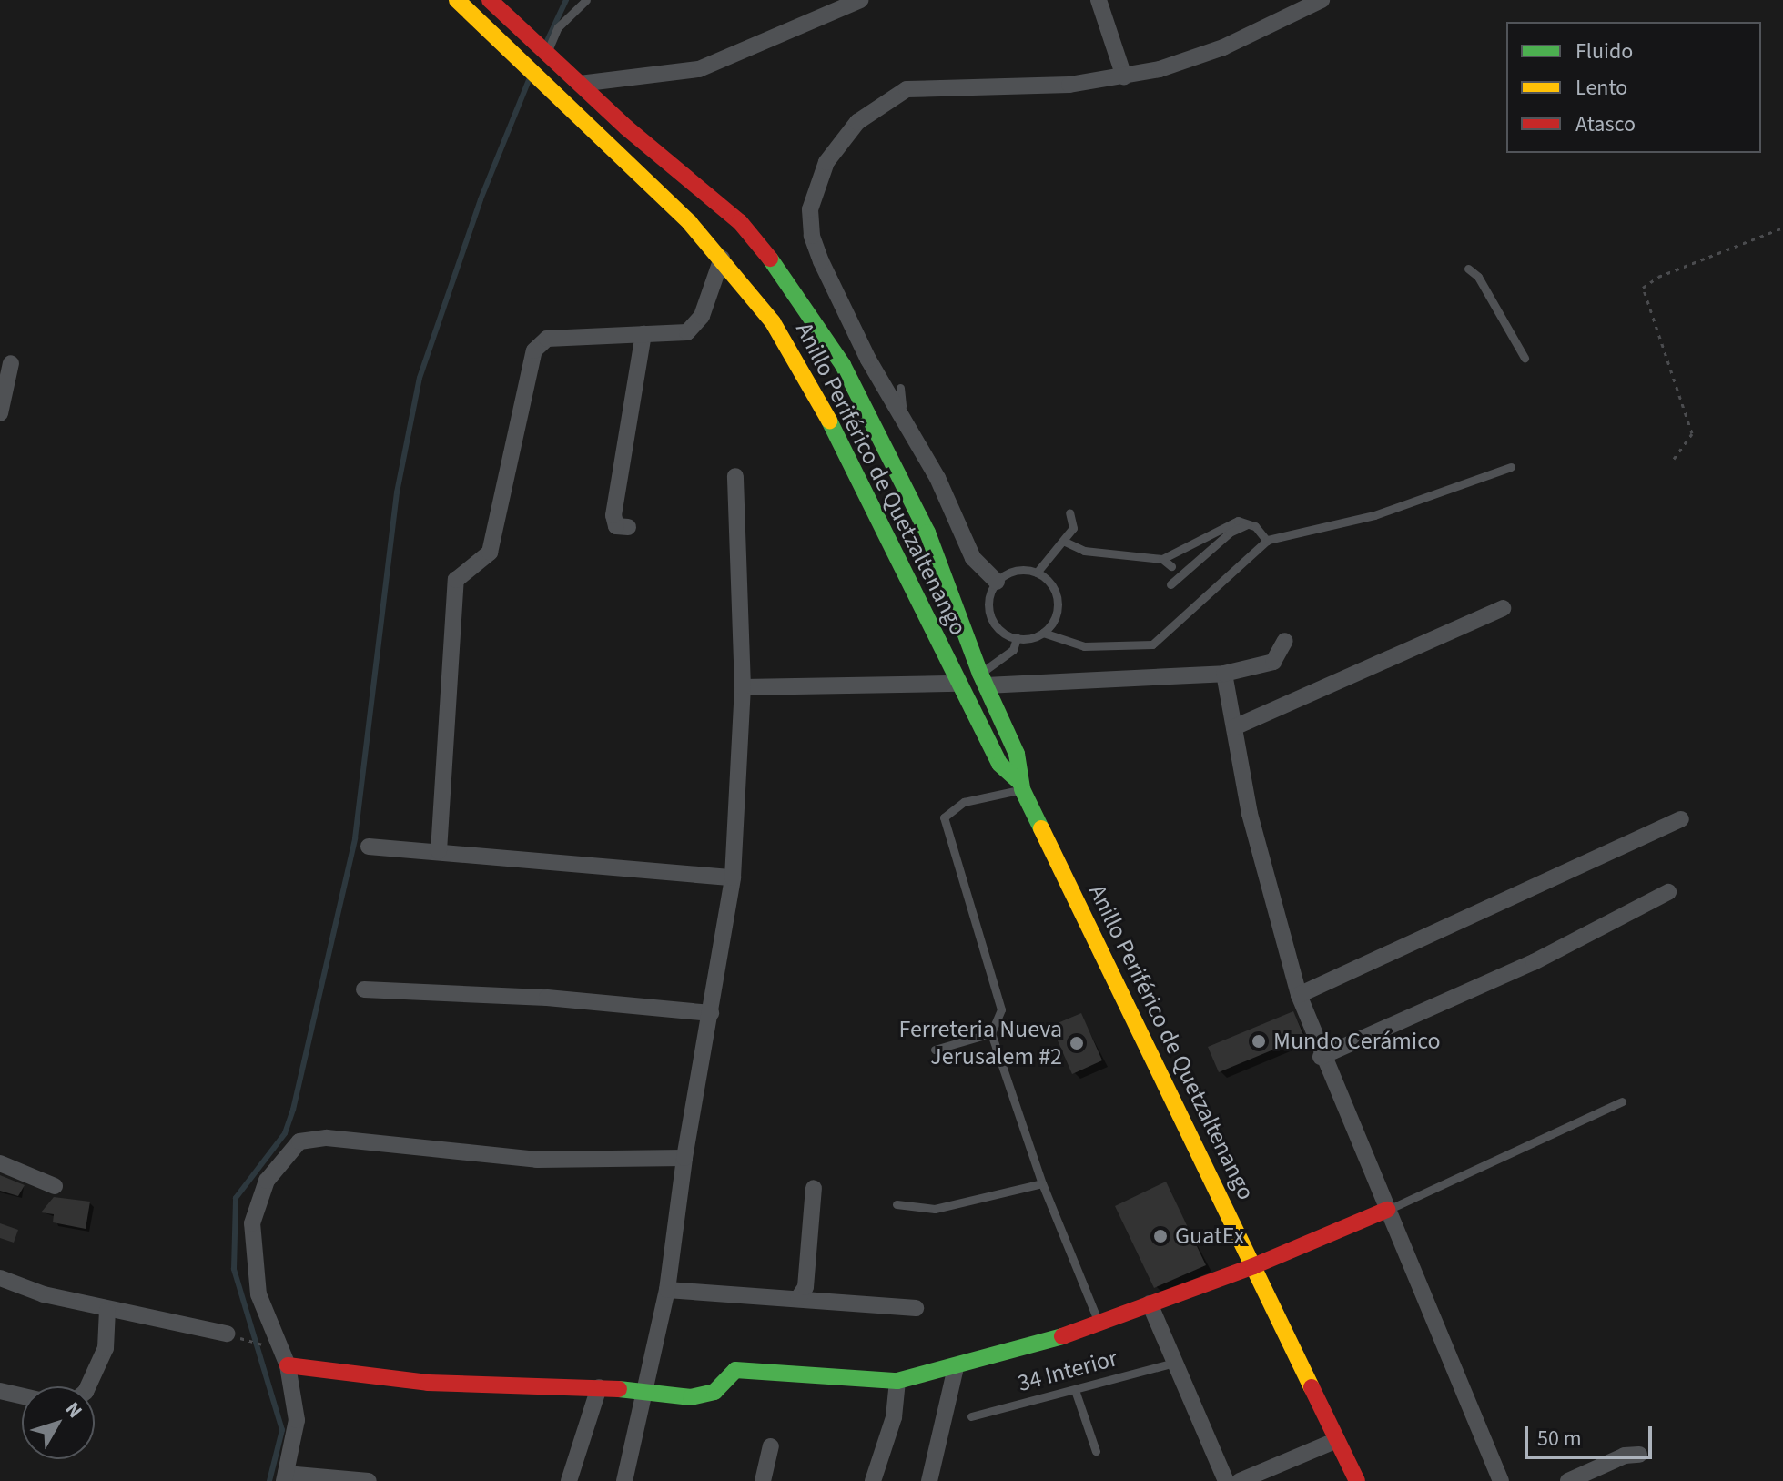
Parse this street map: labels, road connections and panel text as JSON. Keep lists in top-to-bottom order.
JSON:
{
  "streets": {
    "main road": ["Anillo Periférico de Quetzaltenango"],
    "lane": ["34 Interior"]
  },
  "places": ["Mundo Cerámico", "Ferreteria Nueva Jerusalem #2", "GuatEx"],
  "legend": ["Fluido", "Lento", "Atasco"],
  "scale_bar": "50 m",
  "north": "top right"
}
